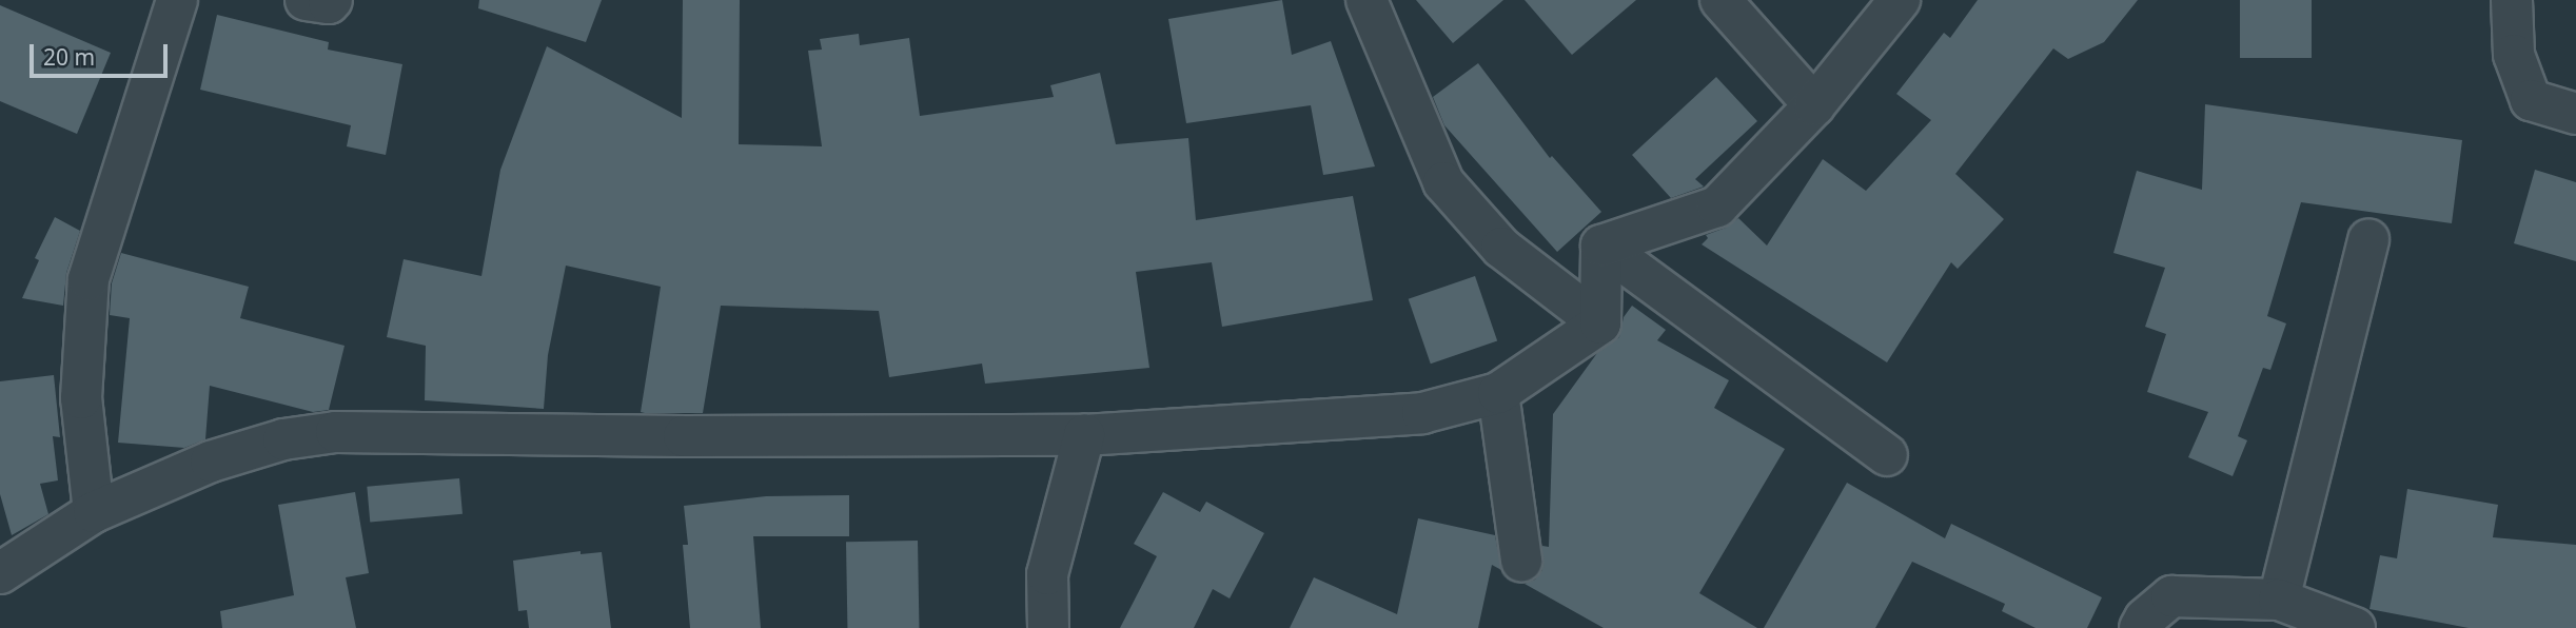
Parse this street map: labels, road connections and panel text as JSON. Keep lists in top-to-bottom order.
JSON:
{
  "scale_bar": "20 m"
}
